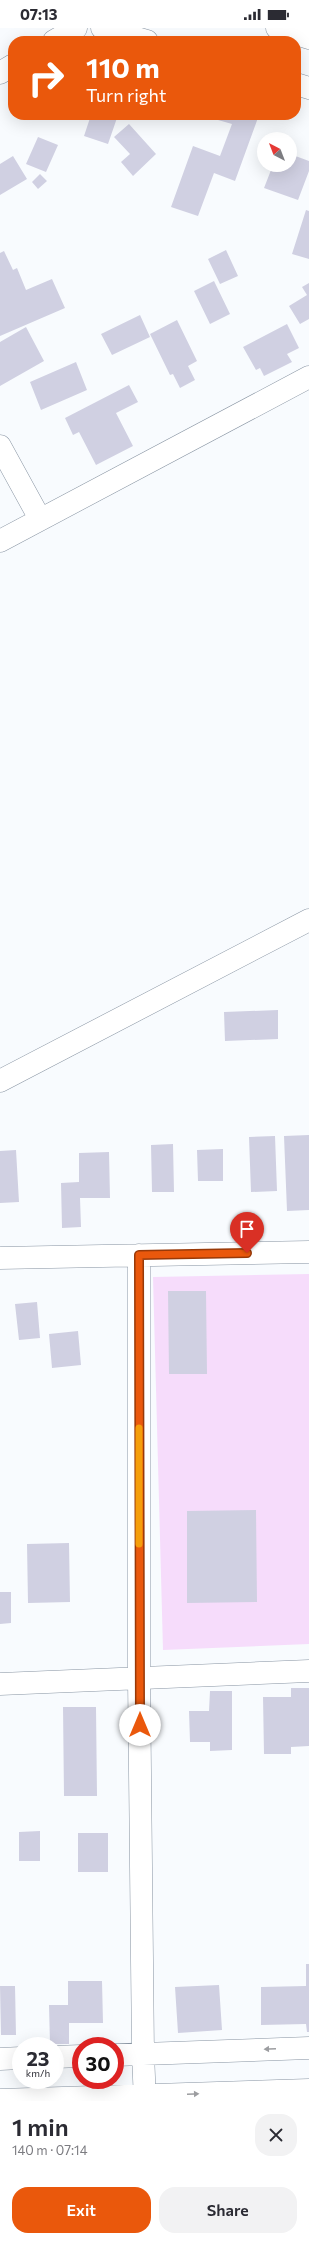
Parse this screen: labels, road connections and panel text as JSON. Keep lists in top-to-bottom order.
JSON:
{
  "north": "top left",
  "page": {
    "status": "07:13",
    "turn": ["110 m", "Turn right"],
    "speed": "23 km/h",
    "limit": "30",
    "heading": ["1 min", "140 m · 07:14"],
    "buttons": ["Exit", "Share"]
  }
}
